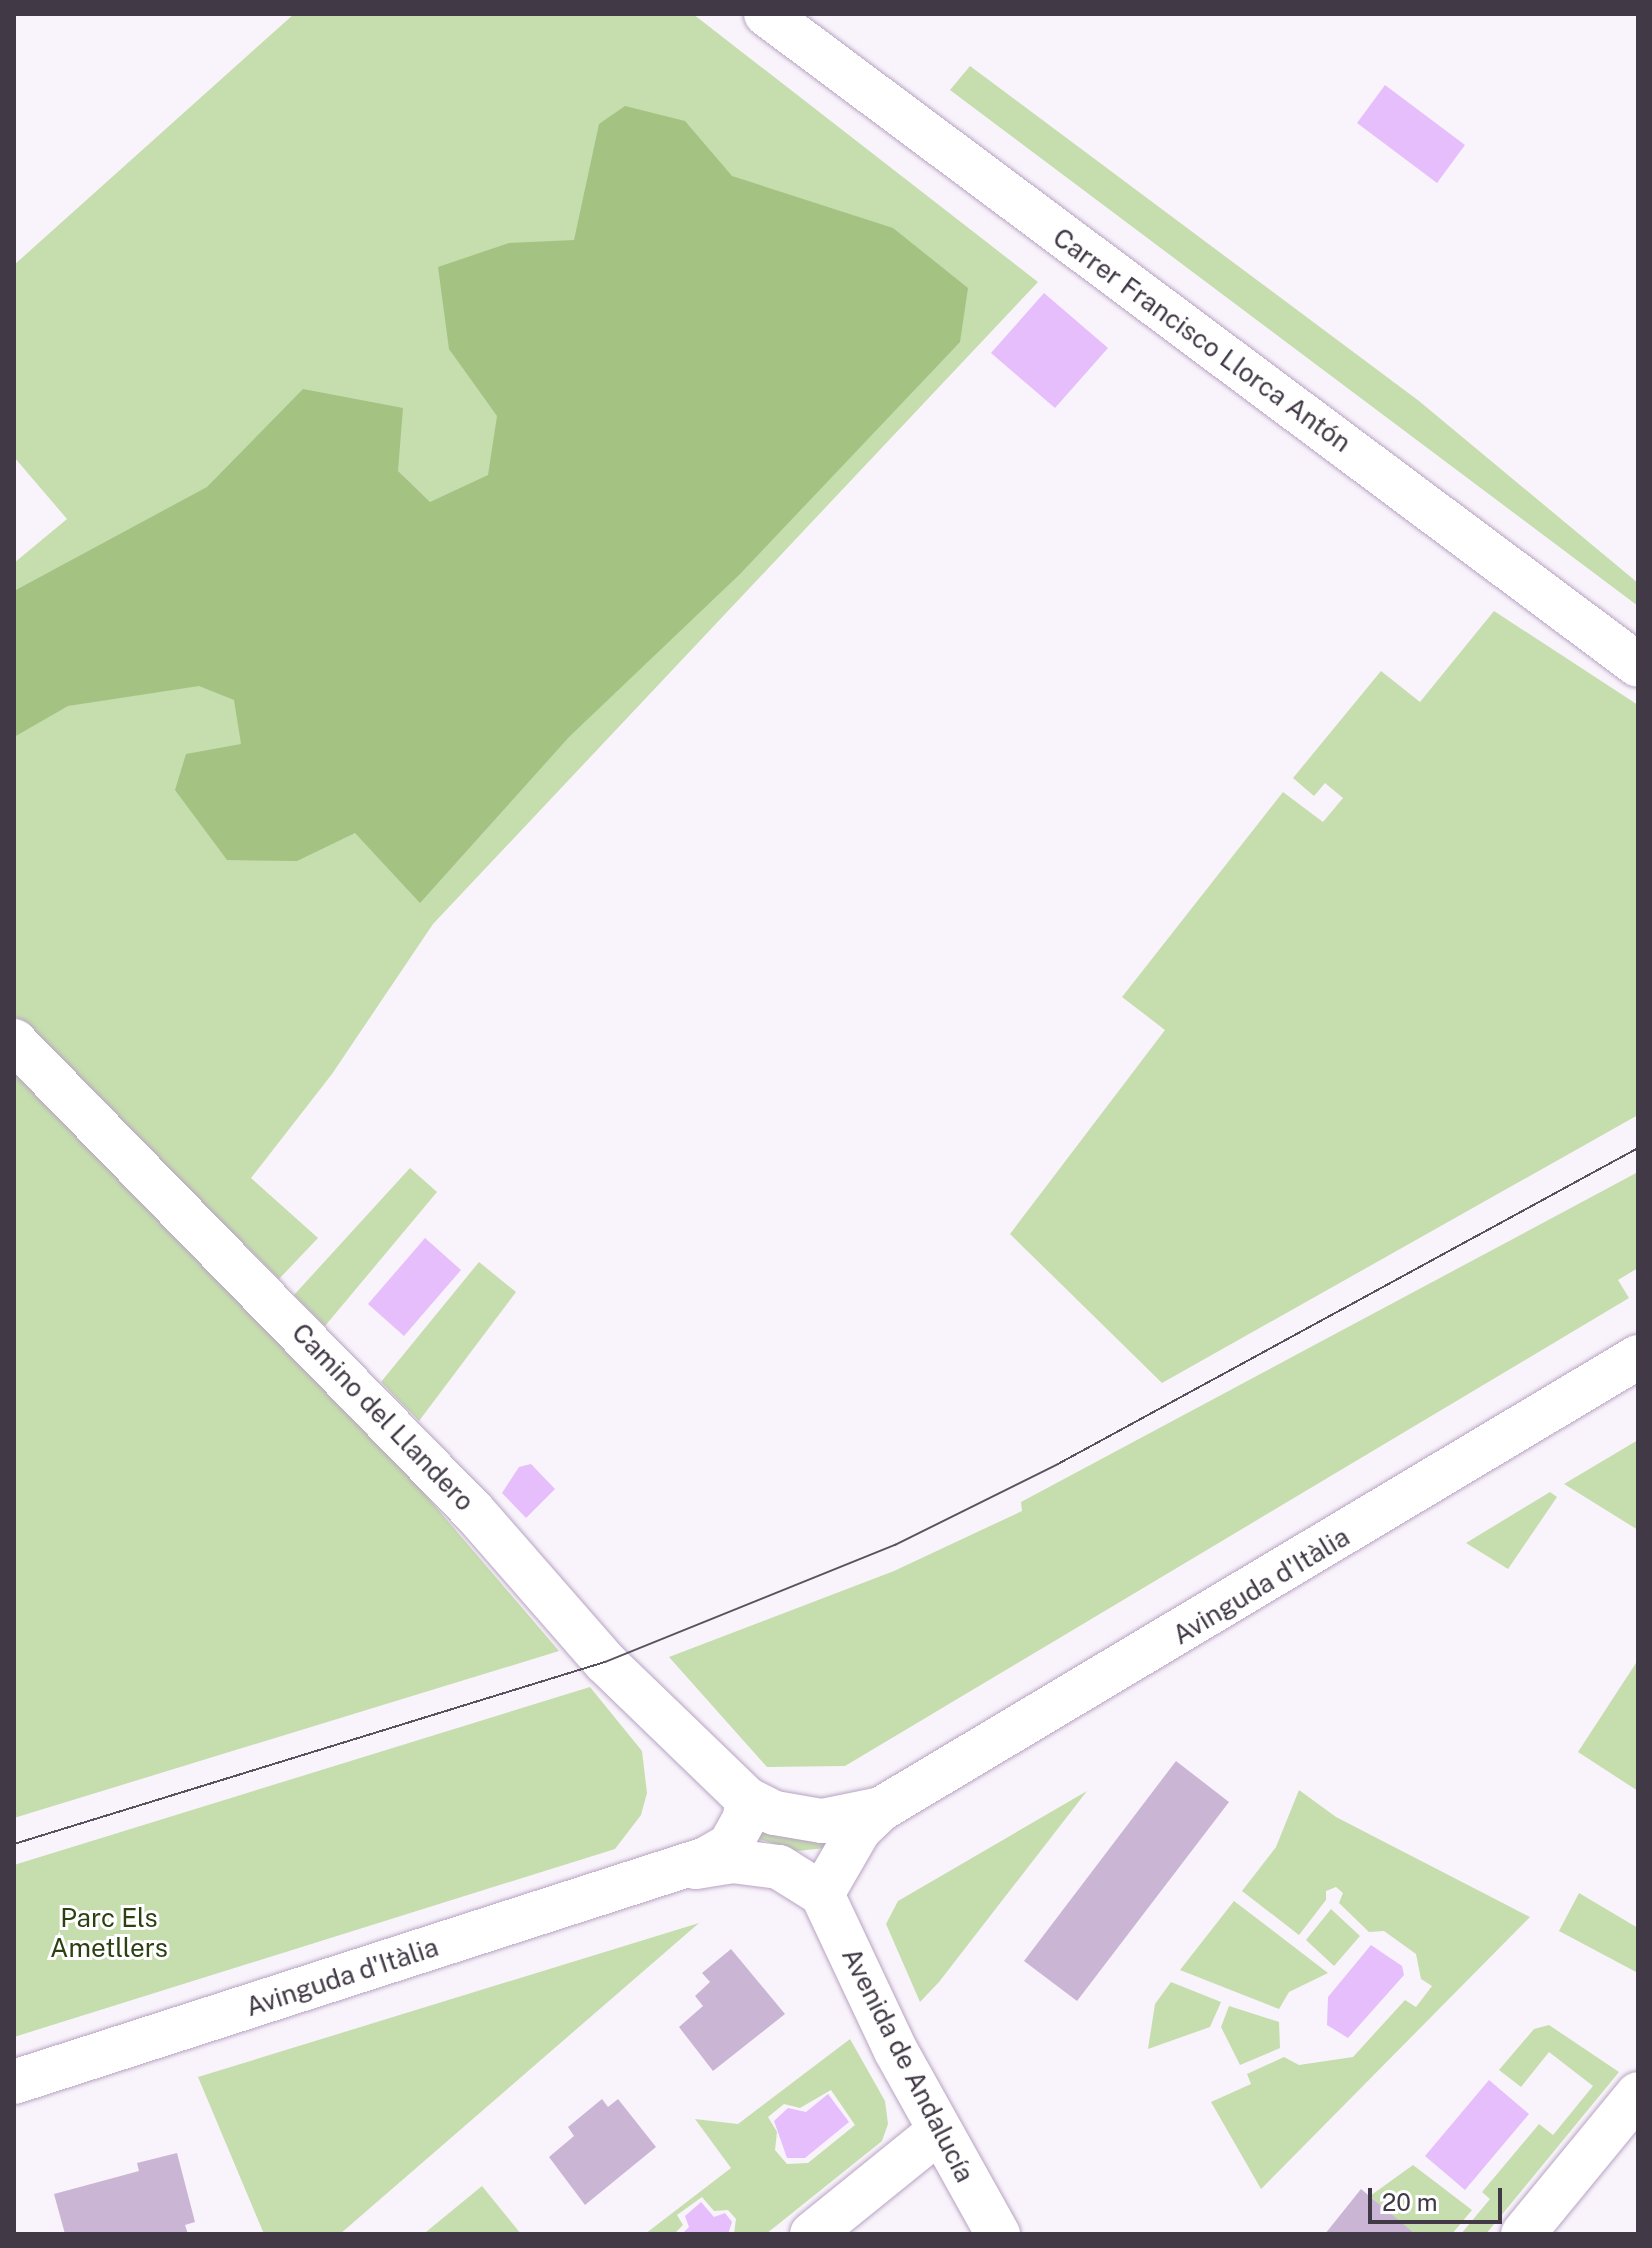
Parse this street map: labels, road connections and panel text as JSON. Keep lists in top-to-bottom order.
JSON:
{
  "streets": {
    "street": [
      "Carrer Francisco Llorca Antón",
      "Camino del Llandero",
      "Avinguda d'Itàlia",
      "Avenida de Andalucía"
    ]
  },
  "parks": ["Parc Els Ametllers"],
  "scale_bar": "20 m"
}
